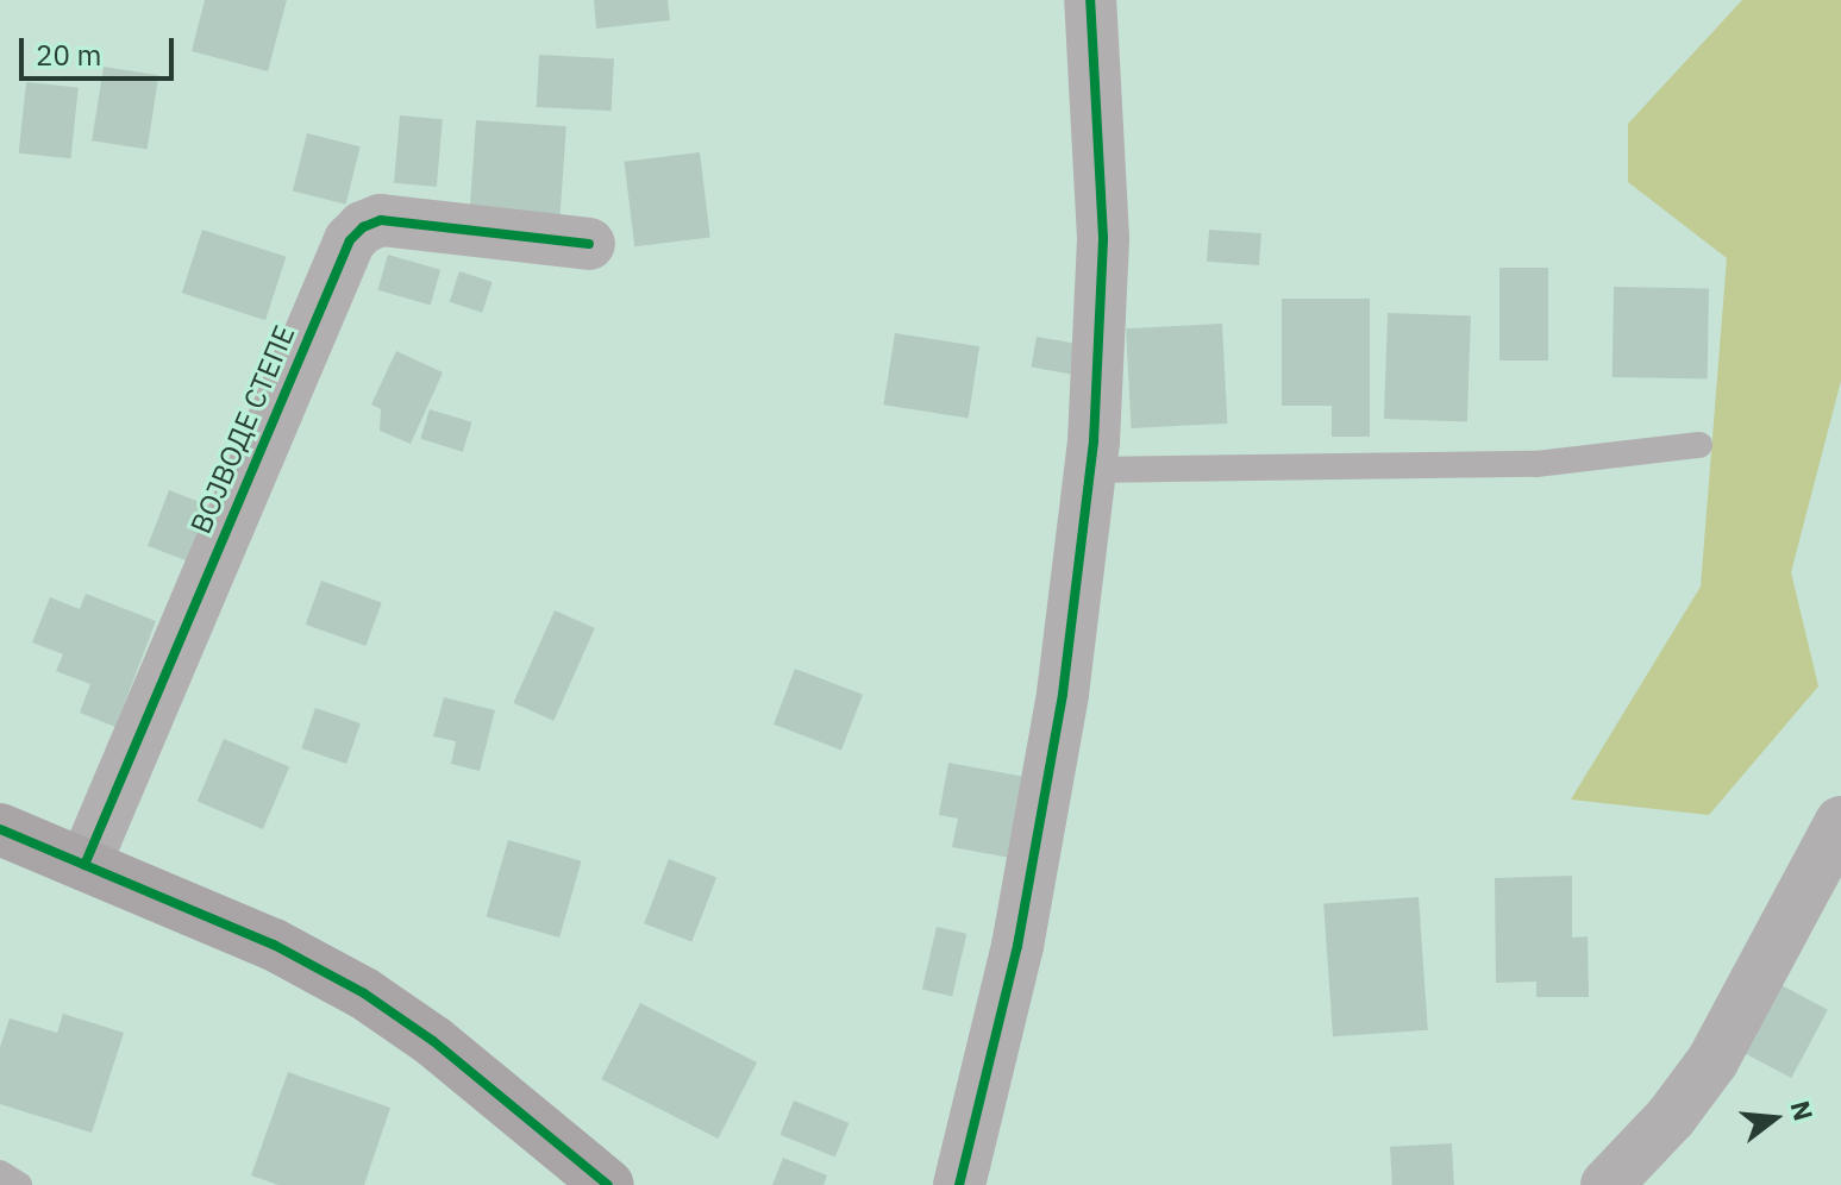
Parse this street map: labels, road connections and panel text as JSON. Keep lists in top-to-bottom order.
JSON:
{
  "streets": {
    "street": ["ВОЈВОДЕ СТЕПЕ"]
  },
  "scale_bar": "20 m",
  "north": "right"
}
